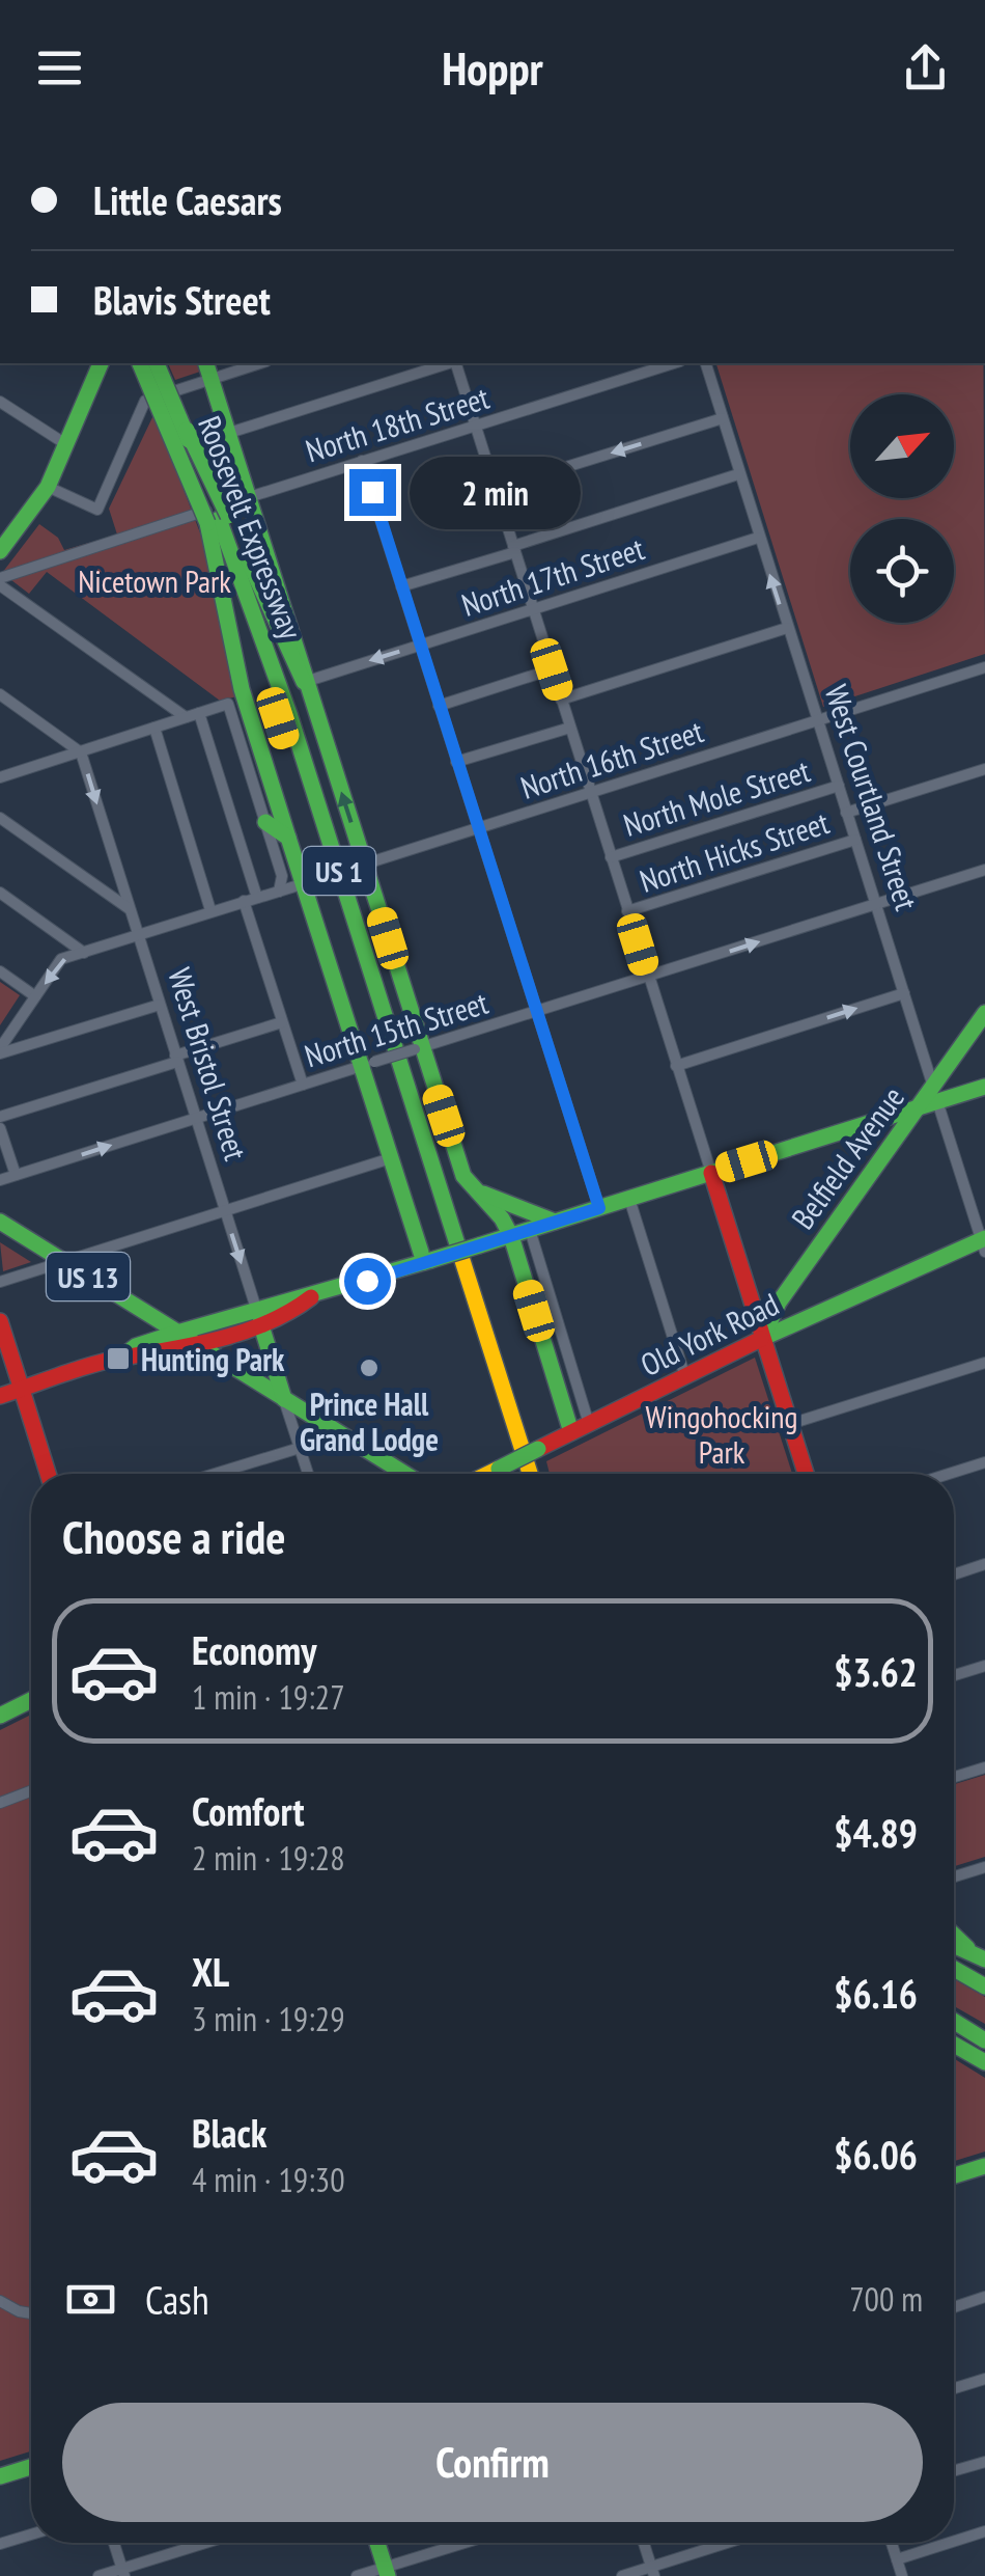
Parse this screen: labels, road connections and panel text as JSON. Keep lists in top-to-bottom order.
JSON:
{
  "streets": {
    "main road": [
      "Roosevelt Expressway",
      "US 1",
      "West Bristol Street",
      "Belfield Avenue",
      "US 13",
      "Old York Road"
    ],
    "street": [
      "North 18th Street",
      "North 17th Street",
      "North 16th Street",
      "North Mole Street",
      "West Courtland Street",
      "North Hicks Street",
      "North 15th Street"
    ]
  },
  "crossings": [
    ["North 17th Street", "West Courtland Street"],
    ["North 16th Street", "West Courtland Street"],
    ["North 16th Street", "West Bristol Street"],
    ["North Mole Street", "West Courtland Street"],
    ["West Courtland Street", "North Hicks Street"],
    ["West Courtland Street", "North 15th Street"],
    ["West Courtland Street", "Belfield Avenue"],
    ["West Courtland Street", "Old York Road"],
    ["North 15th Street", "West Bristol Street"],
    ["West Bristol Street", "US 13"],
    ["Belfield Avenue", "Old York Road"]
  ],
  "parks": ["Nicetown Park", "Wingohocking Park"],
  "places": {
    "transit": ["Hunting Park"],
    "other": ["Prince Hall Grand Lodge"]
  },
  "north": "top right",
  "page": {
    "header": "Hoppr",
    "banner": ["Little Caesars", "Blavis Street"],
    "bubble": "2 min",
    "heading": "Choose a ride",
    "list": [
      {
        "name": "Economy",
        "note": "1 min · 19:27",
        "value": "$3.62"
      },
      {
        "name": "Comfort",
        "note": "2 min · 19:28",
        "value": "$4.89"
      },
      {
        "name": "XL",
        "note": "3 min · 19:29",
        "value": "$6.16"
      },
      {
        "name": "Black",
        "note": "4 min · 19:30",
        "value": "$6.06"
      }
    ],
    "pay": ["Cash", "700 m"],
    "buttons": "Confirm"
  }
}
